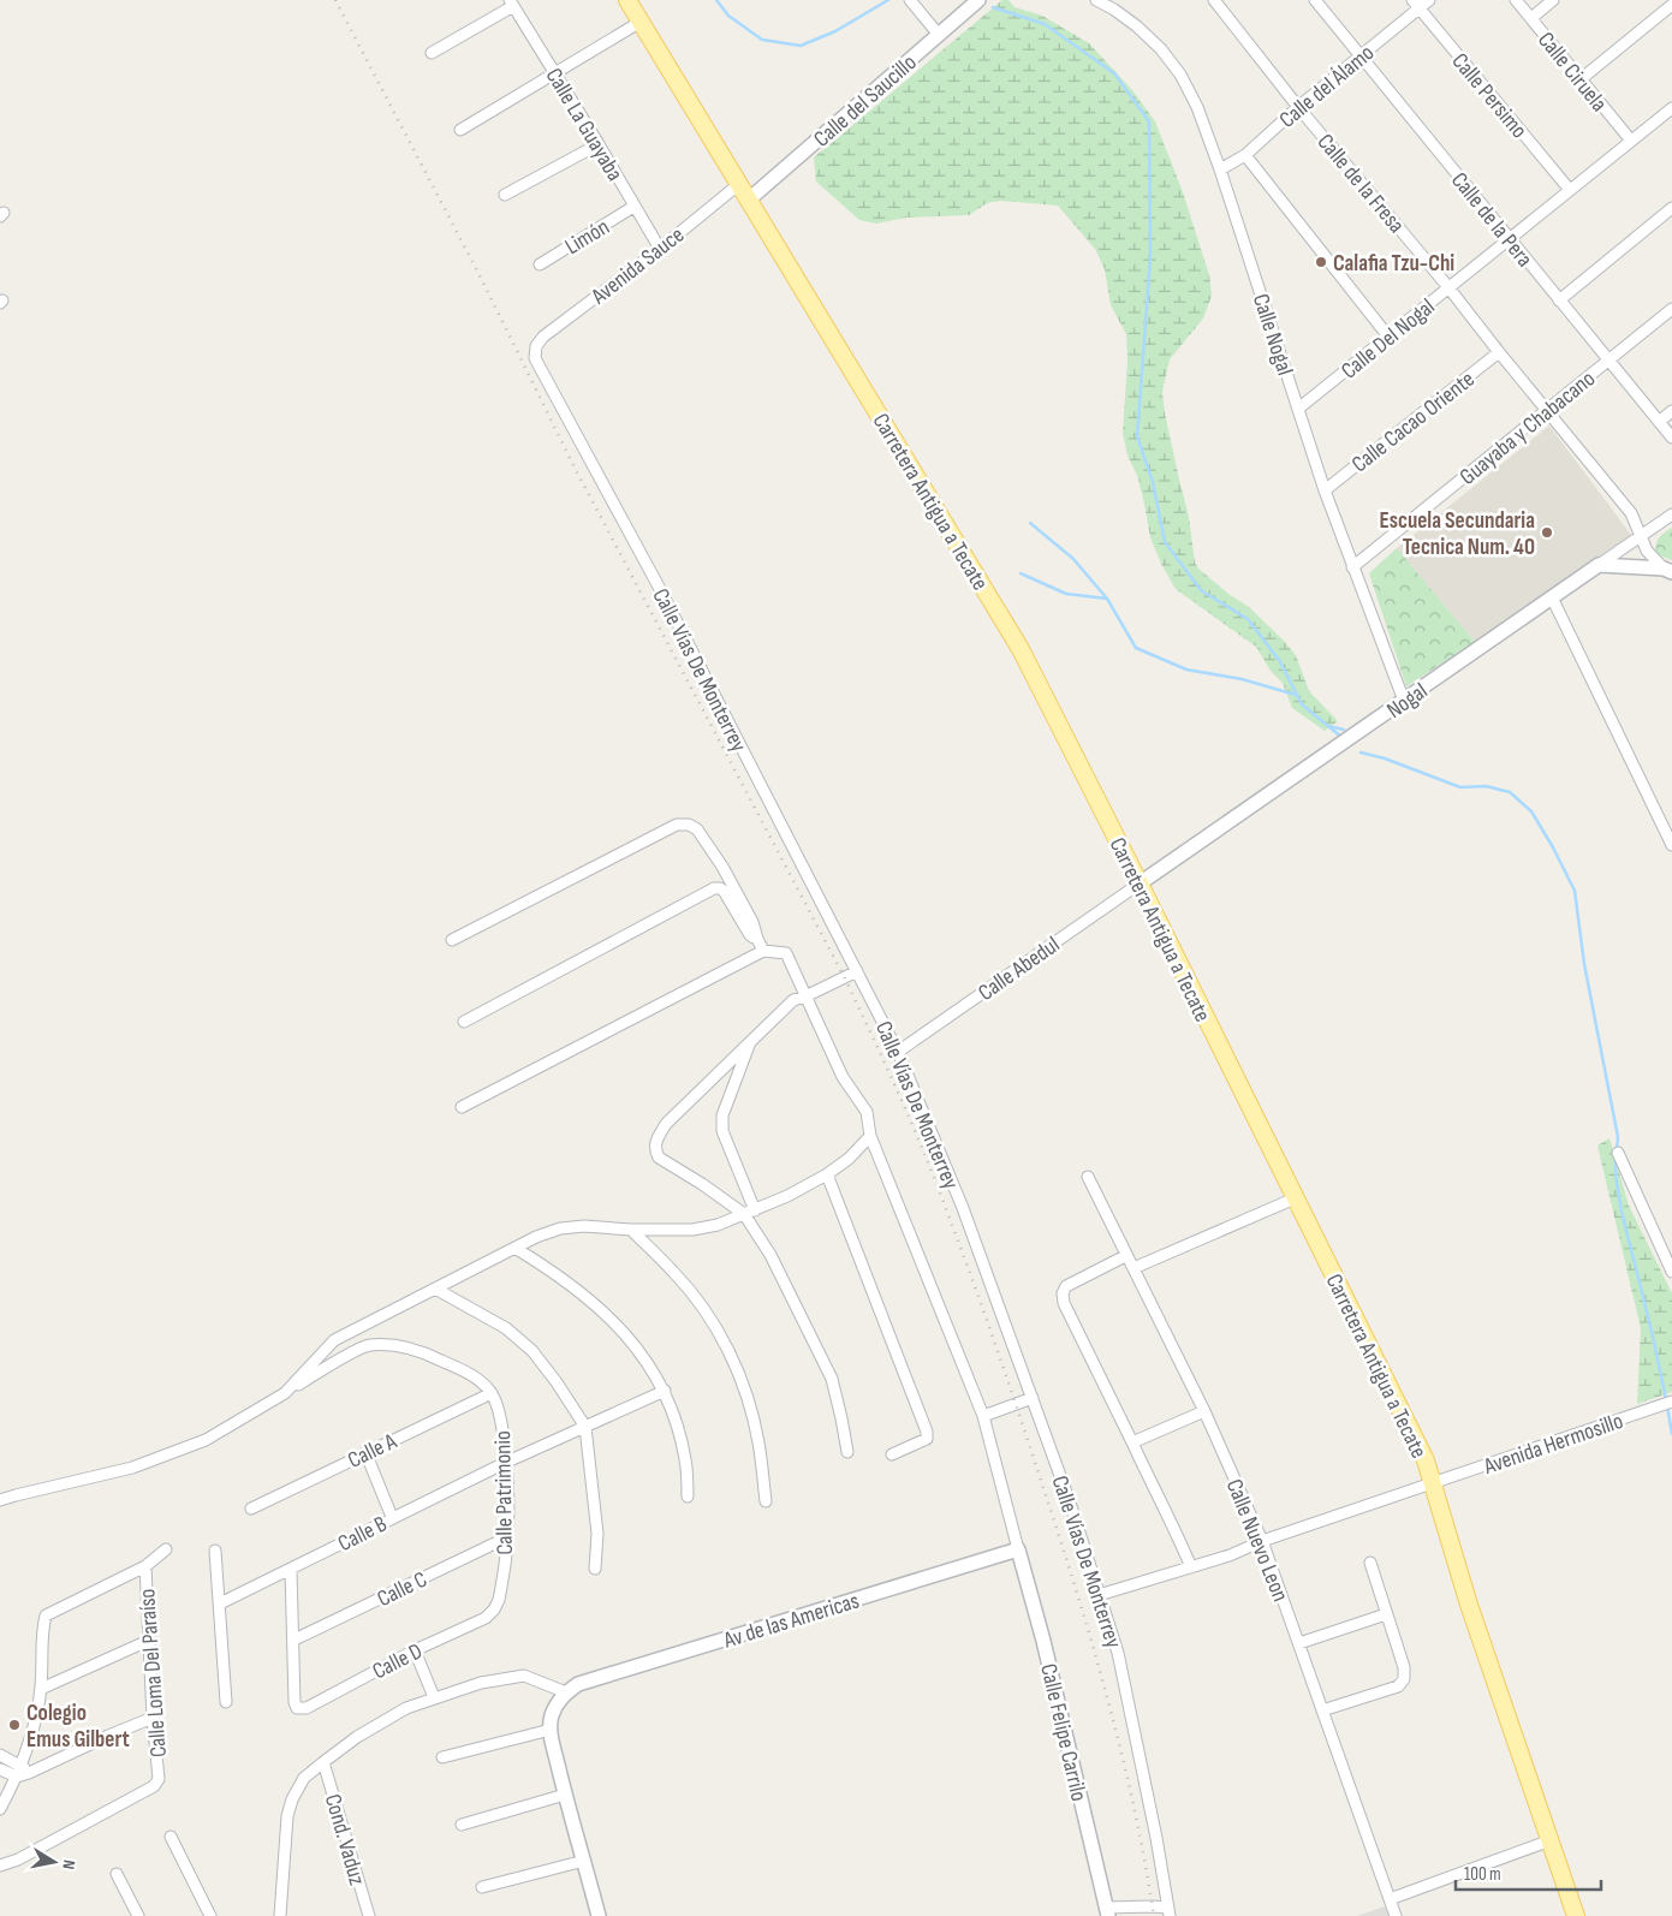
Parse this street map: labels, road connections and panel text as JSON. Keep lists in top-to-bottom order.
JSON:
{
  "streets": {
    "main road": ["Carretera Antigua a Tecate"],
    "street": [
      "Calle Ciruela",
      "Calle del Álamo",
      "Calle Persimo",
      "Calle del Saucillo",
      "Calle La Guayaba",
      "Calle de la Fresa",
      "Calle de la Pera",
      "Limón",
      "Avenida Sauce",
      "Calle Nogal",
      "Calle Del Nogal",
      "Calle Cacao Oriente",
      "Guayaba y Chabacano",
      "Calle Vías De Monterrey",
      "Nogal",
      "Calle Abedul",
      "Avenida Hermosillo",
      "Calle A",
      "Calle Patrimonio",
      "Calle B",
      "Calle Nuevo Leon",
      "Calle C",
      "Av de las Americas",
      "Calle D",
      "Calle Loma Del Paraíso",
      "Calle Felipe Carrilo",
      "Cond. Vaduz"
    ]
  },
  "crossings": [
    ["Calle Ciruela", "Calle Del Nogal"],
    ["Calle del Álamo", "Calle Persimo"],
    ["Calle del Álamo", "Calle de la Fresa"],
    ["Calle del Álamo", "Calle de la Pera"],
    ["Calle del Álamo", "Calle Nogal"],
    ["Calle Persimo", "Calle Del Nogal"],
    ["Calle del Saucillo", "Carretera Antigua a Tecate"],
    ["Calle La Guayaba", "Limón"],
    ["Calle La Guayaba", "Avenida Sauce"],
    ["Calle de la Fresa", "Calle Del Nogal"],
    ["Calle de la Fresa", "Calle Cacao Oriente"],
    ["Calle de la Fresa", "Guayaba y Chabacano"],
    ["Calle de la Fresa", "Nogal"],
    ["Calle de la Pera", "Calle Del Nogal"],
    ["Calle de la Pera", "Guayaba y Chabacano"],
    ["Avenida Sauce", "Carretera Antigua a Tecate"],
    ["Avenida Sauce", "Calle Vías De Monterrey"],
    ["Calle Nogal", "Calle Del Nogal"],
    ["Calle Nogal", "Calle Cacao Oriente"],
    ["Calle Nogal", "Guayaba y Chabacano"],
    ["Calle Nogal", "Nogal"],
    ["Carretera Antigua a Tecate", "Nogal"],
    ["Carretera Antigua a Tecate", "Calle Abedul"],
    ["Carretera Antigua a Tecate", "Avenida Hermosillo"],
    ["Calle Vías De Monterrey", "Calle Abedul"],
    ["Calle Vías De Monterrey", "Avenida Hermosillo"],
    ["Nogal", "Calle Abedul"],
    ["Avenida Hermosillo", "Calle Nuevo Leon"],
    ["Calle A", "Calle Patrimonio"],
    ["Calle Patrimonio", "Calle B"],
    ["Calle Patrimonio", "Calle C"],
    ["Calle Patrimonio", "Calle D"],
    ["Calle C", "Calle D"],
    ["Av de las Americas", "Calle Felipe Carrilo"]
  ],
  "places": ["Calafia Tzu-Chi", "Escuela Secundaria Tecnica Num. 40", "Colegio Emus Gilbert"],
  "scale_bar": "100 m",
  "north": "right"
}
